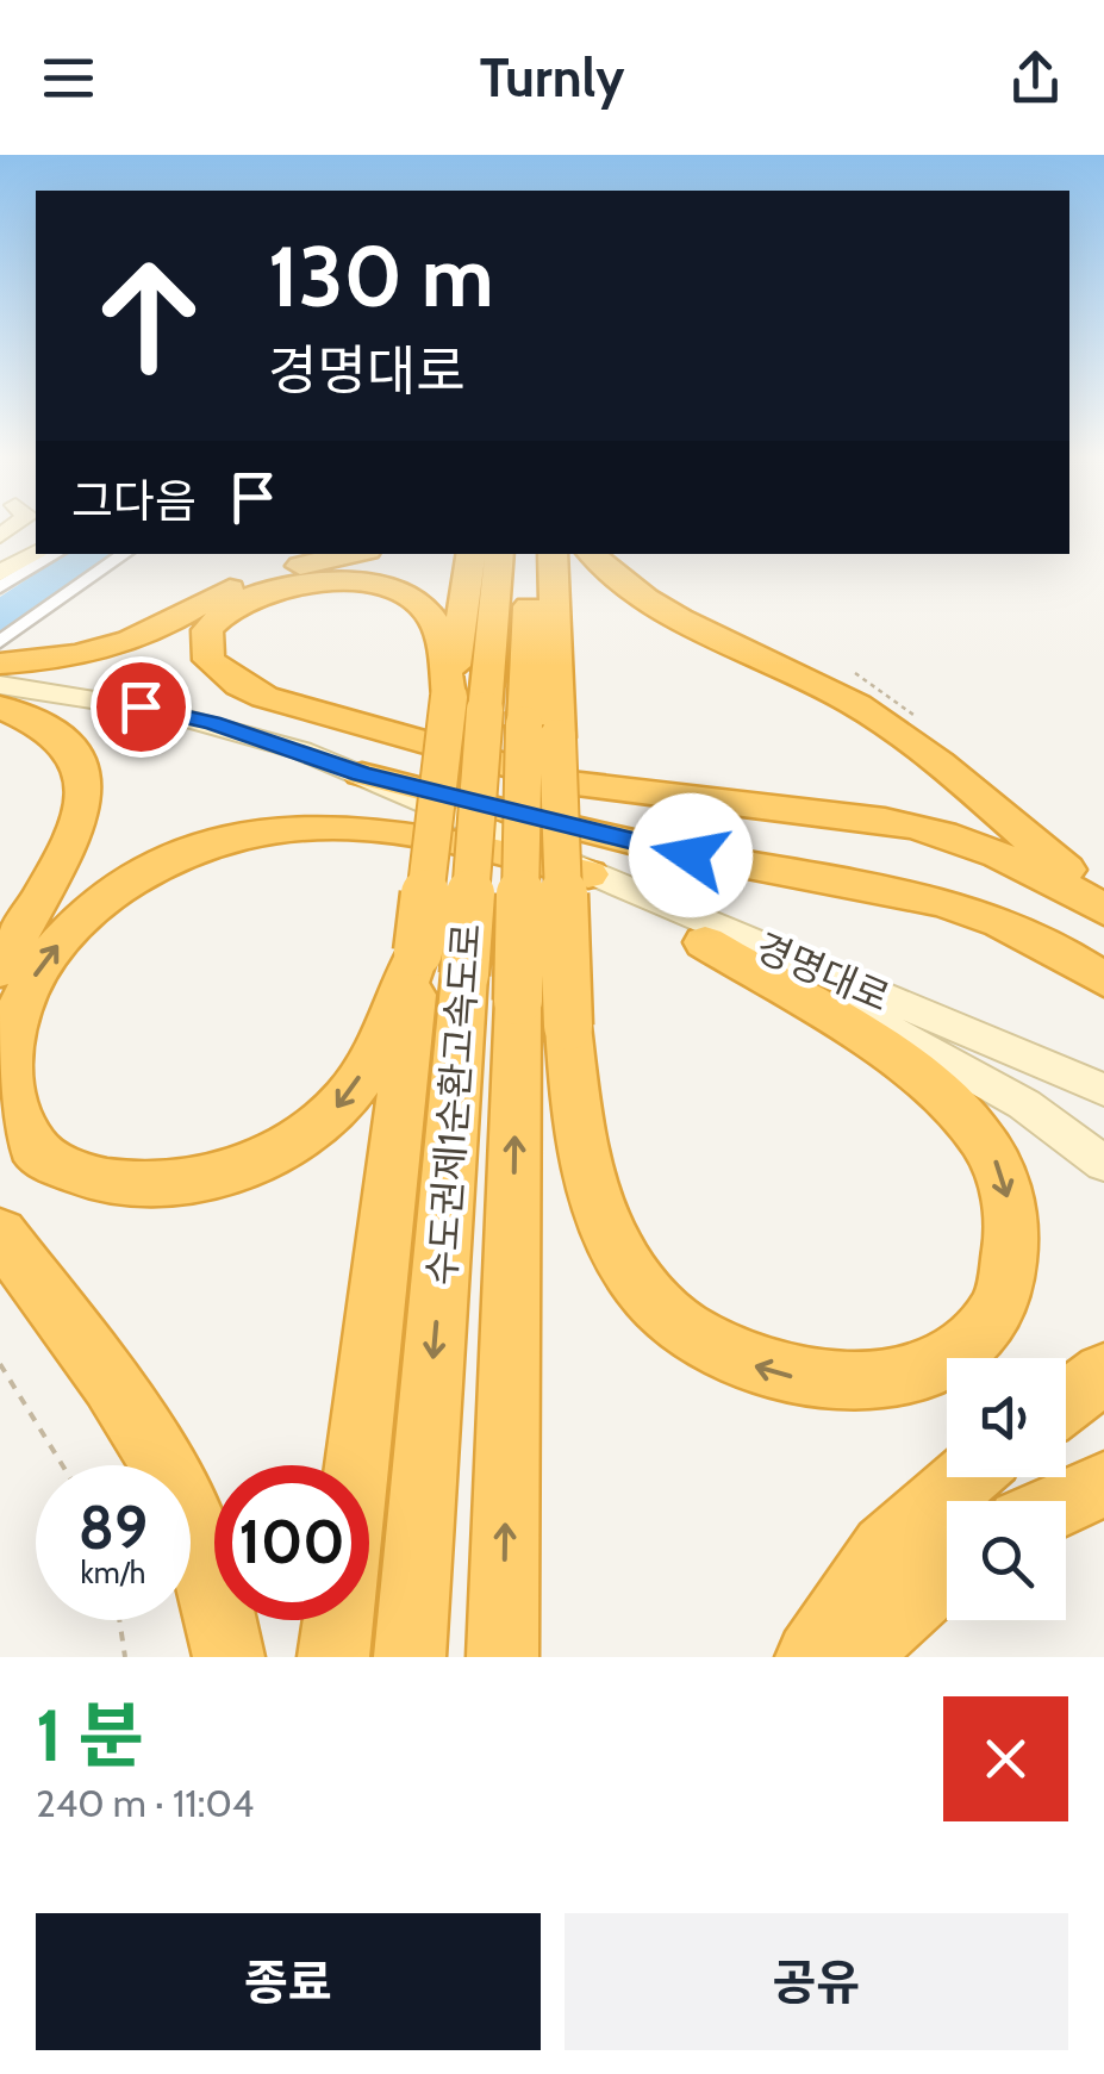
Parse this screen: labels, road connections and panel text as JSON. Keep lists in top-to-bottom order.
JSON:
{
  "streets": {
    "highway": ["수도권제1순환고속도로"],
    "street": ["경명대로"]
  },
  "page": {
    "header": "Turnly",
    "turn": ["130 m", "경명대로"],
    "then": "그다음",
    "speed": "89 km/h",
    "limit": "100",
    "heading": ["1 분", "240 m · 11:04"],
    "buttons": ["종료", "공유"]
  }
}
